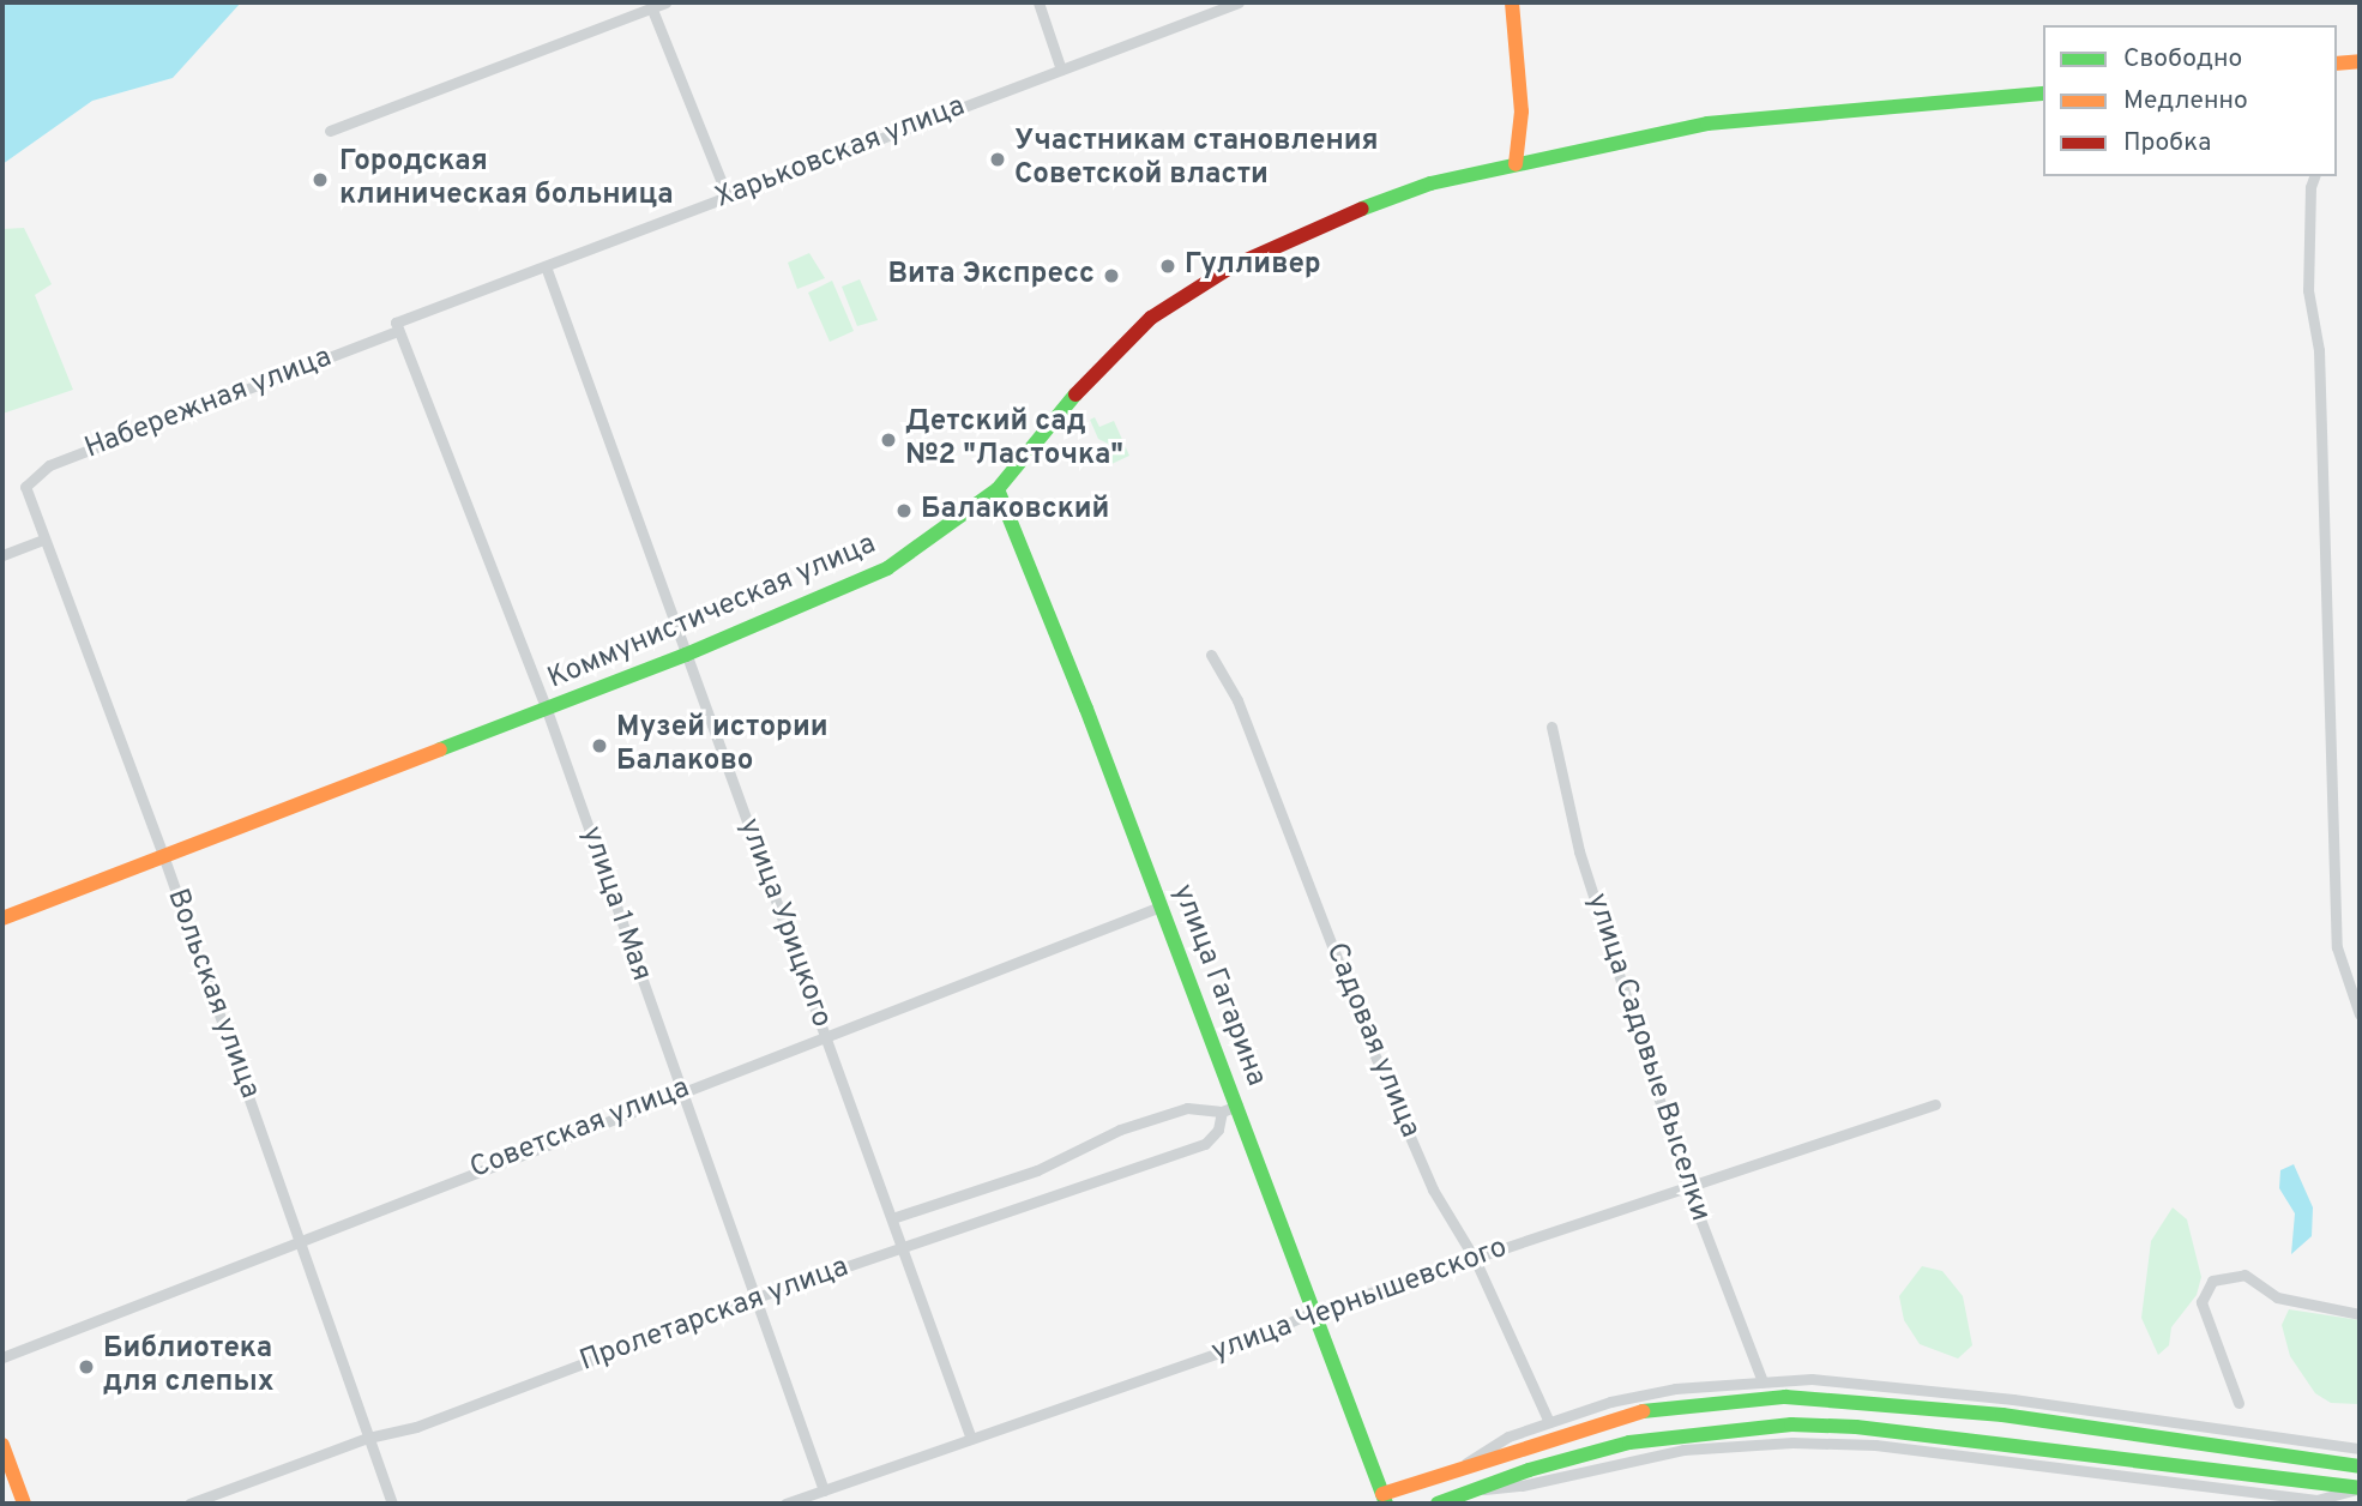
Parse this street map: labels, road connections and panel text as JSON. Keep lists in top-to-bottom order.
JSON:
{
  "streets": {
    "main road": ["Коммунистическая улица", "улица Гагарина"],
    "street": [
      "Харьковская улица",
      "Набережная улица",
      "улица 1 Мая",
      "улица Урицкого",
      "Вольская улица",
      "Садовая улица",
      "улица Садовые Выселки",
      "Советская улица",
      "улица Чернышевского",
      "Пролетарская улица"
    ]
  },
  "crossings": [
    ["Харьковская улица", "Набережная улица"],
    ["Харьковская улица", "улица 1 Мая"],
    ["Харьковская улица", "улица Урицкого"],
    ["Набережная улица", "улица 1 Мая"],
    ["Набережная улица", "Вольская улица"],
    ["Коммунистическая улица", "улица 1 Мая"],
    ["Коммунистическая улица", "улица Урицкого"],
    ["Коммунистическая улица", "улица Гагарина"],
    ["Коммунистическая улица", "Вольская улица"],
    ["улица 1 Мая", "Советская улица"],
    ["улица 1 Мая", "улица Чернышевского"],
    ["улица 1 Мая", "Пролетарская улица"],
    ["улица Урицкого", "Советская улица"],
    ["улица Урицкого", "улица Чернышевского"],
    ["улица Урицкого", "Пролетарская улица"],
    ["улица Гагарина", "Советская улица"],
    ["улица Гагарина", "улица Чернышевского"],
    ["улица Гагарина", "Пролетарская улица"],
    ["Вольская улица", "Советская улица"],
    ["Вольская улица", "Пролетарская улица"],
    ["Садовая улица", "улица Чернышевского"],
    ["улица Садовые Выселки", "улица Чернышевского"]
  ],
  "places": [
    "Участникам становления Советской власти",
    "Городская клиническая больница",
    "Гулливер",
    "Вита Экспресс",
    "Детский сад №2 \"Ласточка\"",
    "Балаковский",
    "Музей истории Балаково",
    "Библиотека для слепых"
  ],
  "legend": ["Свободно", "Медленно", "Пробка"]
}
